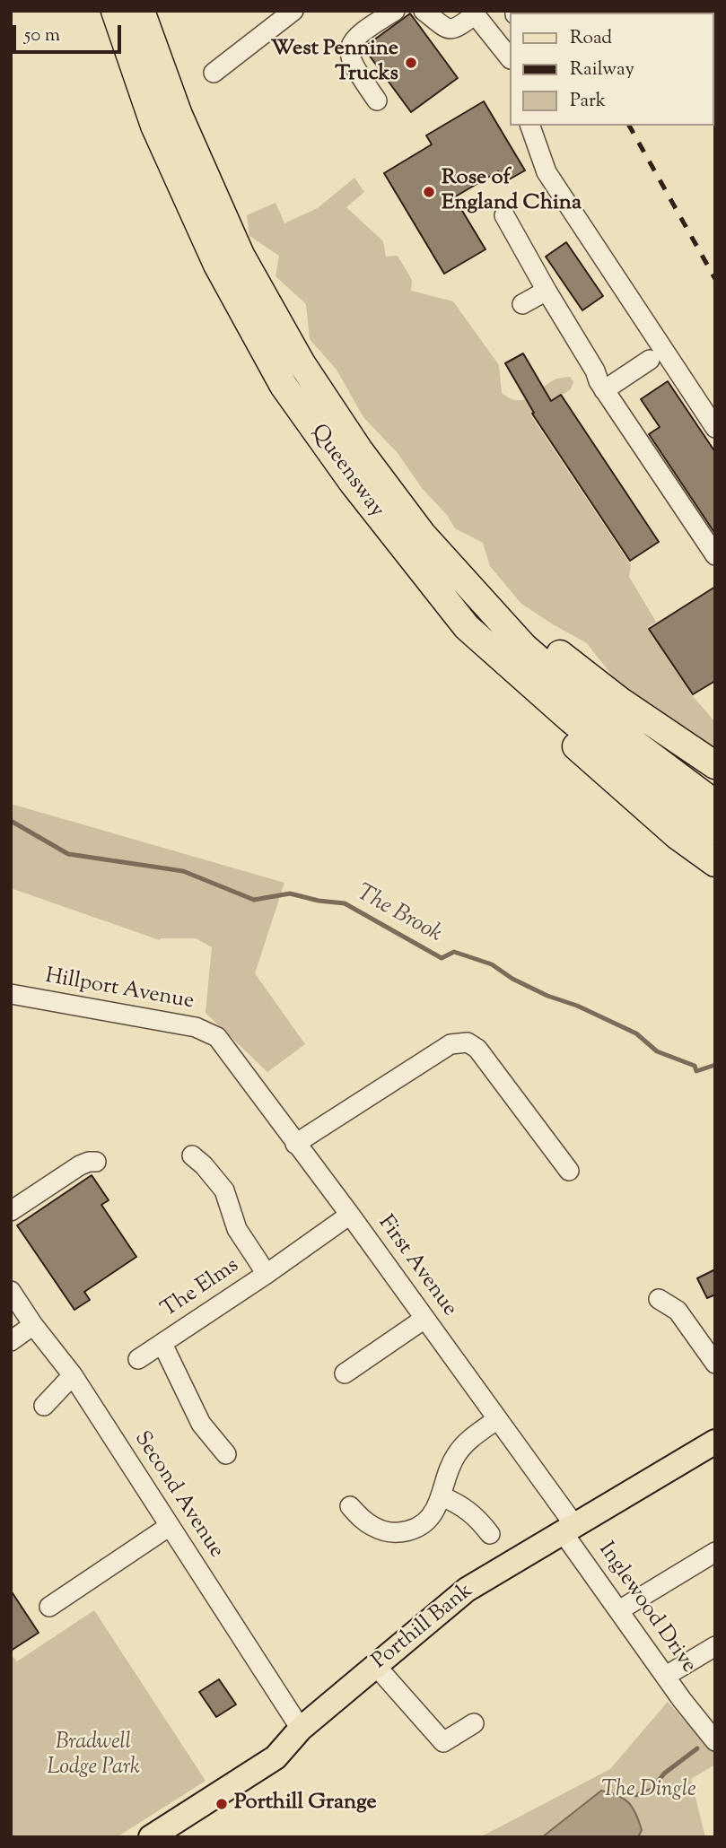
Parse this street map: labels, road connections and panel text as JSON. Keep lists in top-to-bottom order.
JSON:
{
  "streets": {
    "highway": ["Queensway"],
    "main road": ["Porthill Bank"],
    "street": [
      "Hillport Avenue",
      "First Avenue",
      "The Elms",
      "Second Avenue",
      "Inglewood Drive"
    ]
  },
  "crossings": [
    ["Hillport Avenue", "First Avenue"],
    ["First Avenue", "The Elms"],
    ["First Avenue", "Inglewood Drive"],
    ["First Avenue", "Porthill Bank"],
    ["Second Avenue", "Porthill Bank"],
    ["Inglewood Drive", "Porthill Bank"]
  ],
  "water": ["The Brook"],
  "parks": ["Bradwell Lodge Park", "The Dingle"],
  "places": ["West Pennine Trucks", "Rose of England China", "Porthill Grange"],
  "legend": ["Road", "Railway", "Park"],
  "scale_bar": "50 m"
}
